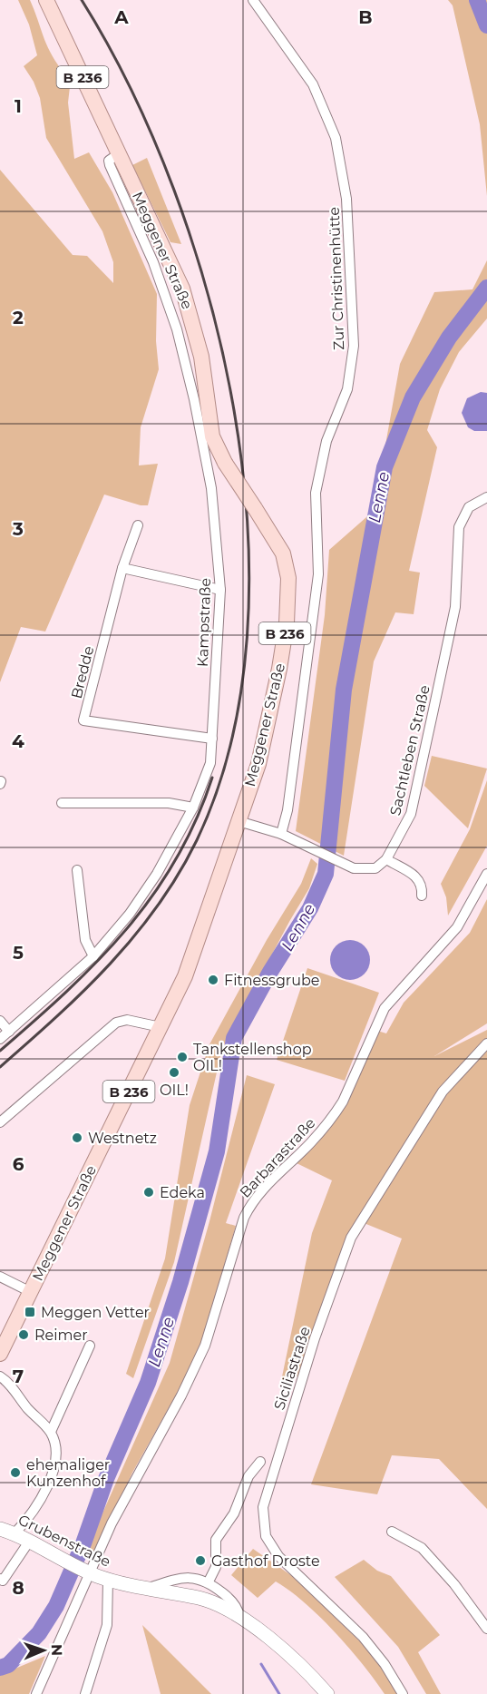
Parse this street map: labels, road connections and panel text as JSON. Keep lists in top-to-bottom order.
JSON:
{
  "streets": {
    "main road": ["B 236", "Meggener Straße", "Grubenstraße"],
    "street": [
      "Zur Christinenhütte",
      "Kampstraße",
      "Bredde",
      "Sachtleben Straße",
      "Barbarastraße",
      "Siciliastraße"
    ]
  },
  "crossings": [
    ["Meggener Straße", "Kampstraße"],
    ["Kampstraße", "Bredde"],
    ["Barbarastraße", "Grubenstraße"]
  ],
  "water": ["Lenne"],
  "places": {
    "other": [
      "Fitnessgrube",
      "Tankstellenshop OIL!",
      "OIL!",
      "Westnetz",
      "Edeka",
      "Reimer",
      "ehemaliger Kunzenhof",
      "Gasthof Droste"
    ],
    "transit": ["Meggen Vetter"]
  },
  "north": "right",
  "grid": {
    "columns": ["A", "B"],
    "rows": [
      "1",
      "2",
      "3",
      "4",
      "5",
      "6",
      "7",
      "8"
    ]
  }
}
